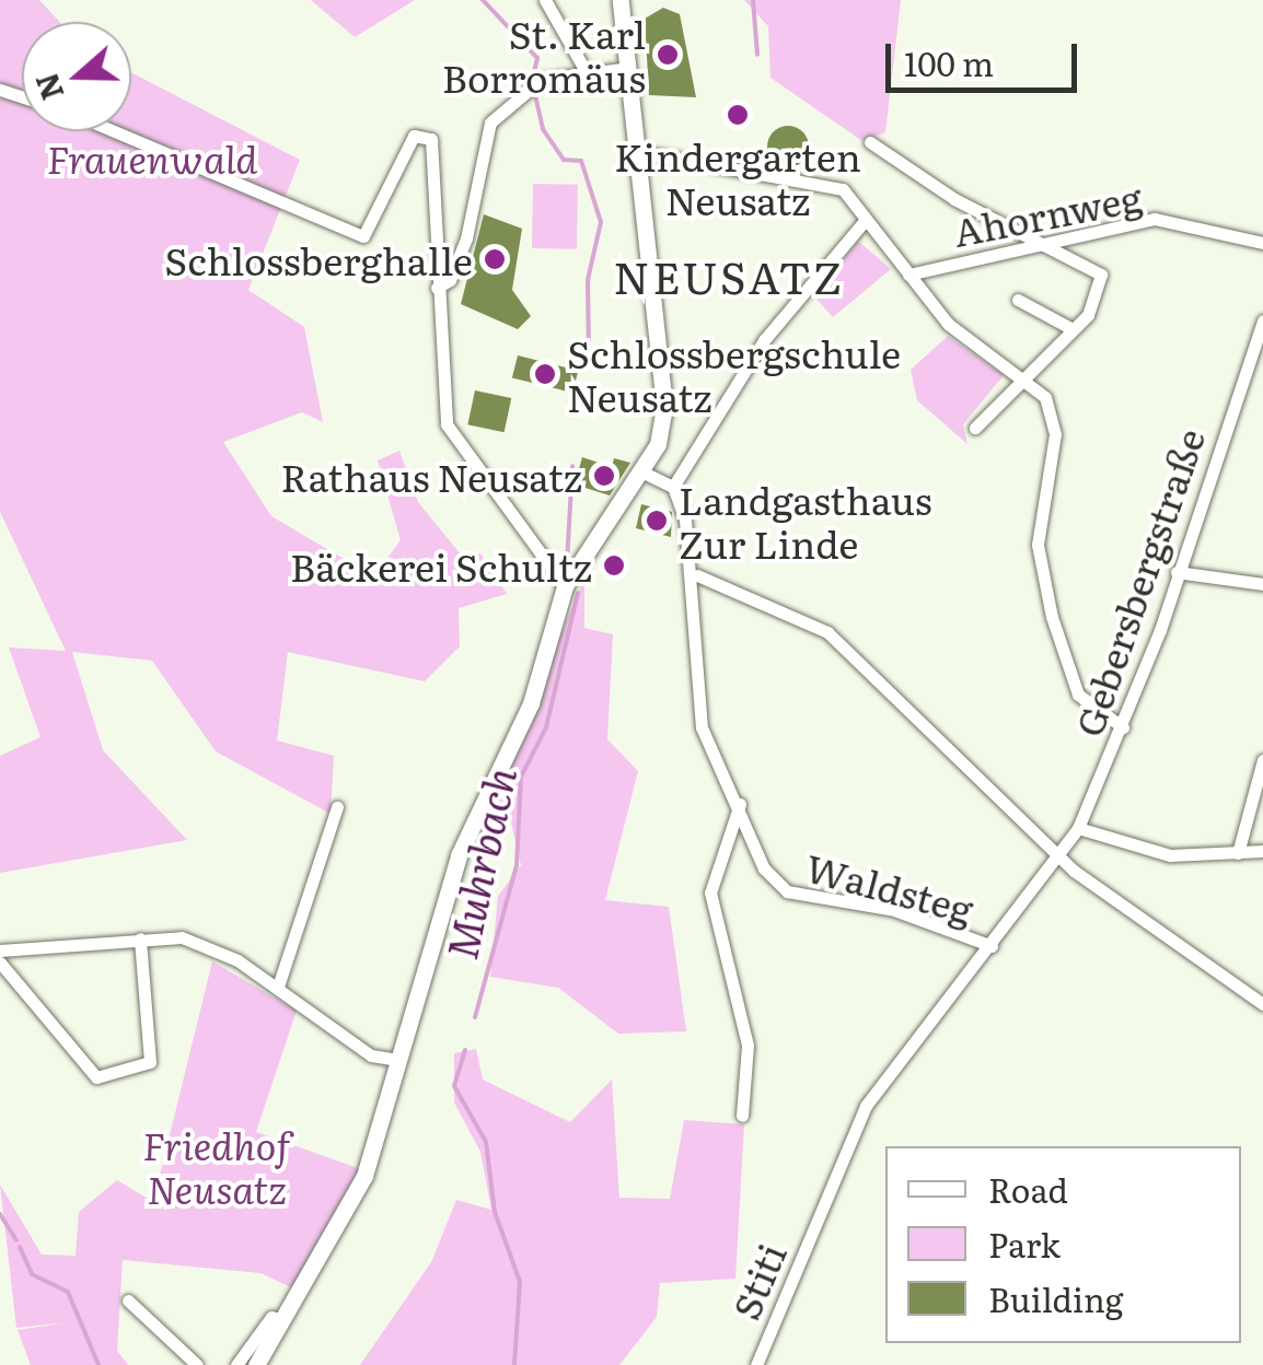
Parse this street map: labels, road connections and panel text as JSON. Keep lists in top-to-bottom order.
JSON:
{
  "streets": {
    "street": [
      "Ahornweg",
      "Gebersbergstraße",
      "Waldsteg",
      "Stiti"
    ]
  },
  "crossings": [
    ["Gebersbergstraße", "Waldsteg"],
    ["Gebersbergstraße", "Stiti"],
    ["Waldsteg", "Stiti"]
  ],
  "districts": ["NEUSATZ"],
  "water": ["Muhrbach"],
  "parks": ["Frauenwald", "Friedhof Neusatz"],
  "places": [
    "St. Karl Borromäus",
    "Kindergarten Neusatz",
    "Schlossberghalle",
    "Schlossbergschule Neusatz",
    "Rathaus Neusatz",
    "Landgasthaus Zur Linde",
    "Bäckerei Schultz"
  ],
  "legend": ["Road", "Park", "Building"],
  "scale_bar": "100 m",
  "north": "left"
}
